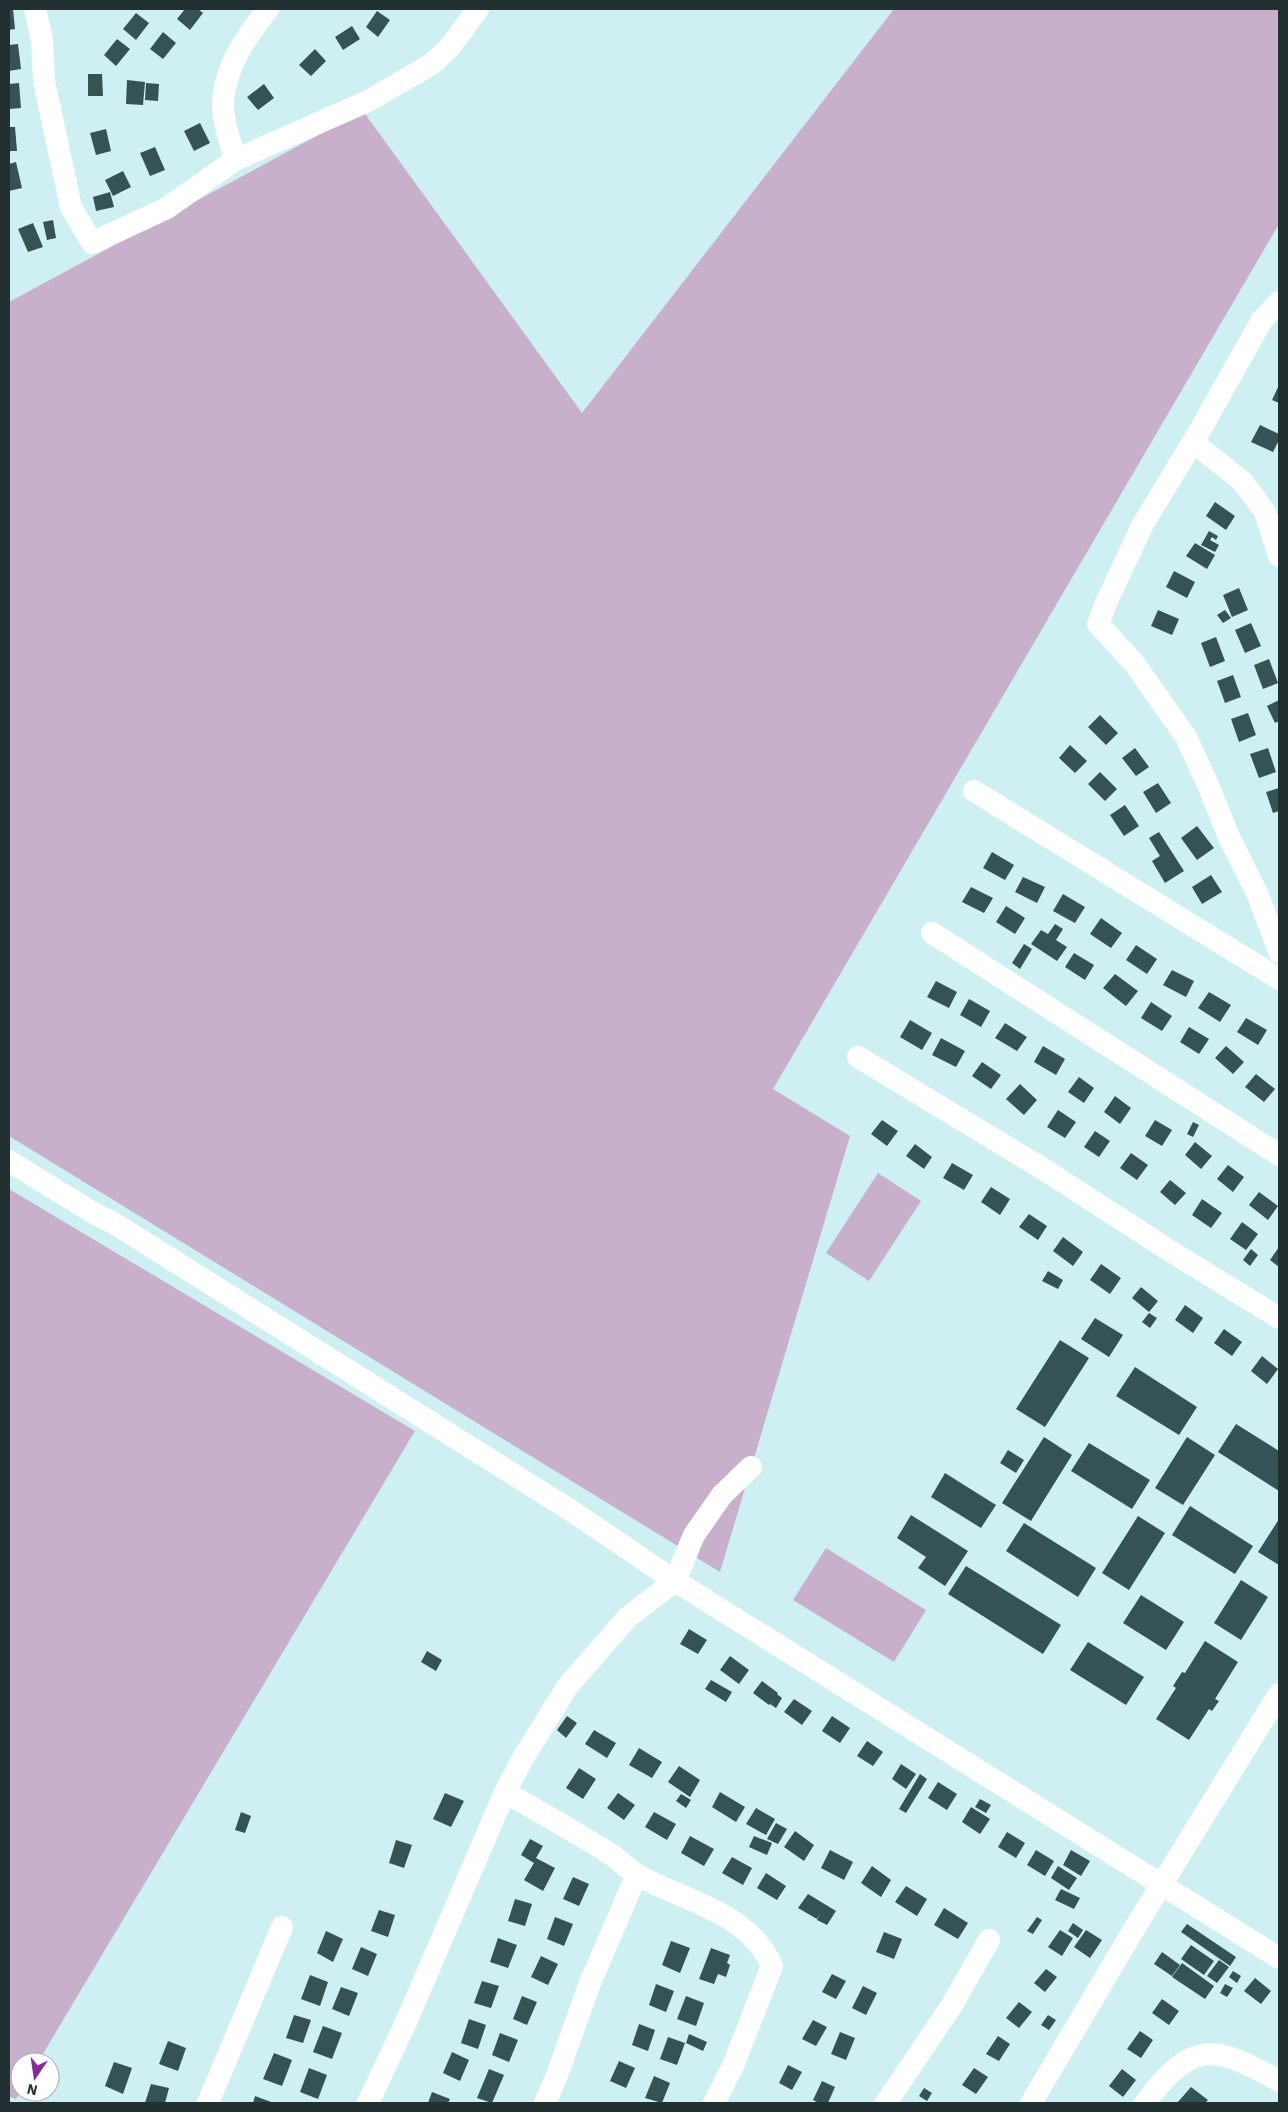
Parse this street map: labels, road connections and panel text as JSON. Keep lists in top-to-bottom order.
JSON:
{
  "north": "bottom"
}
